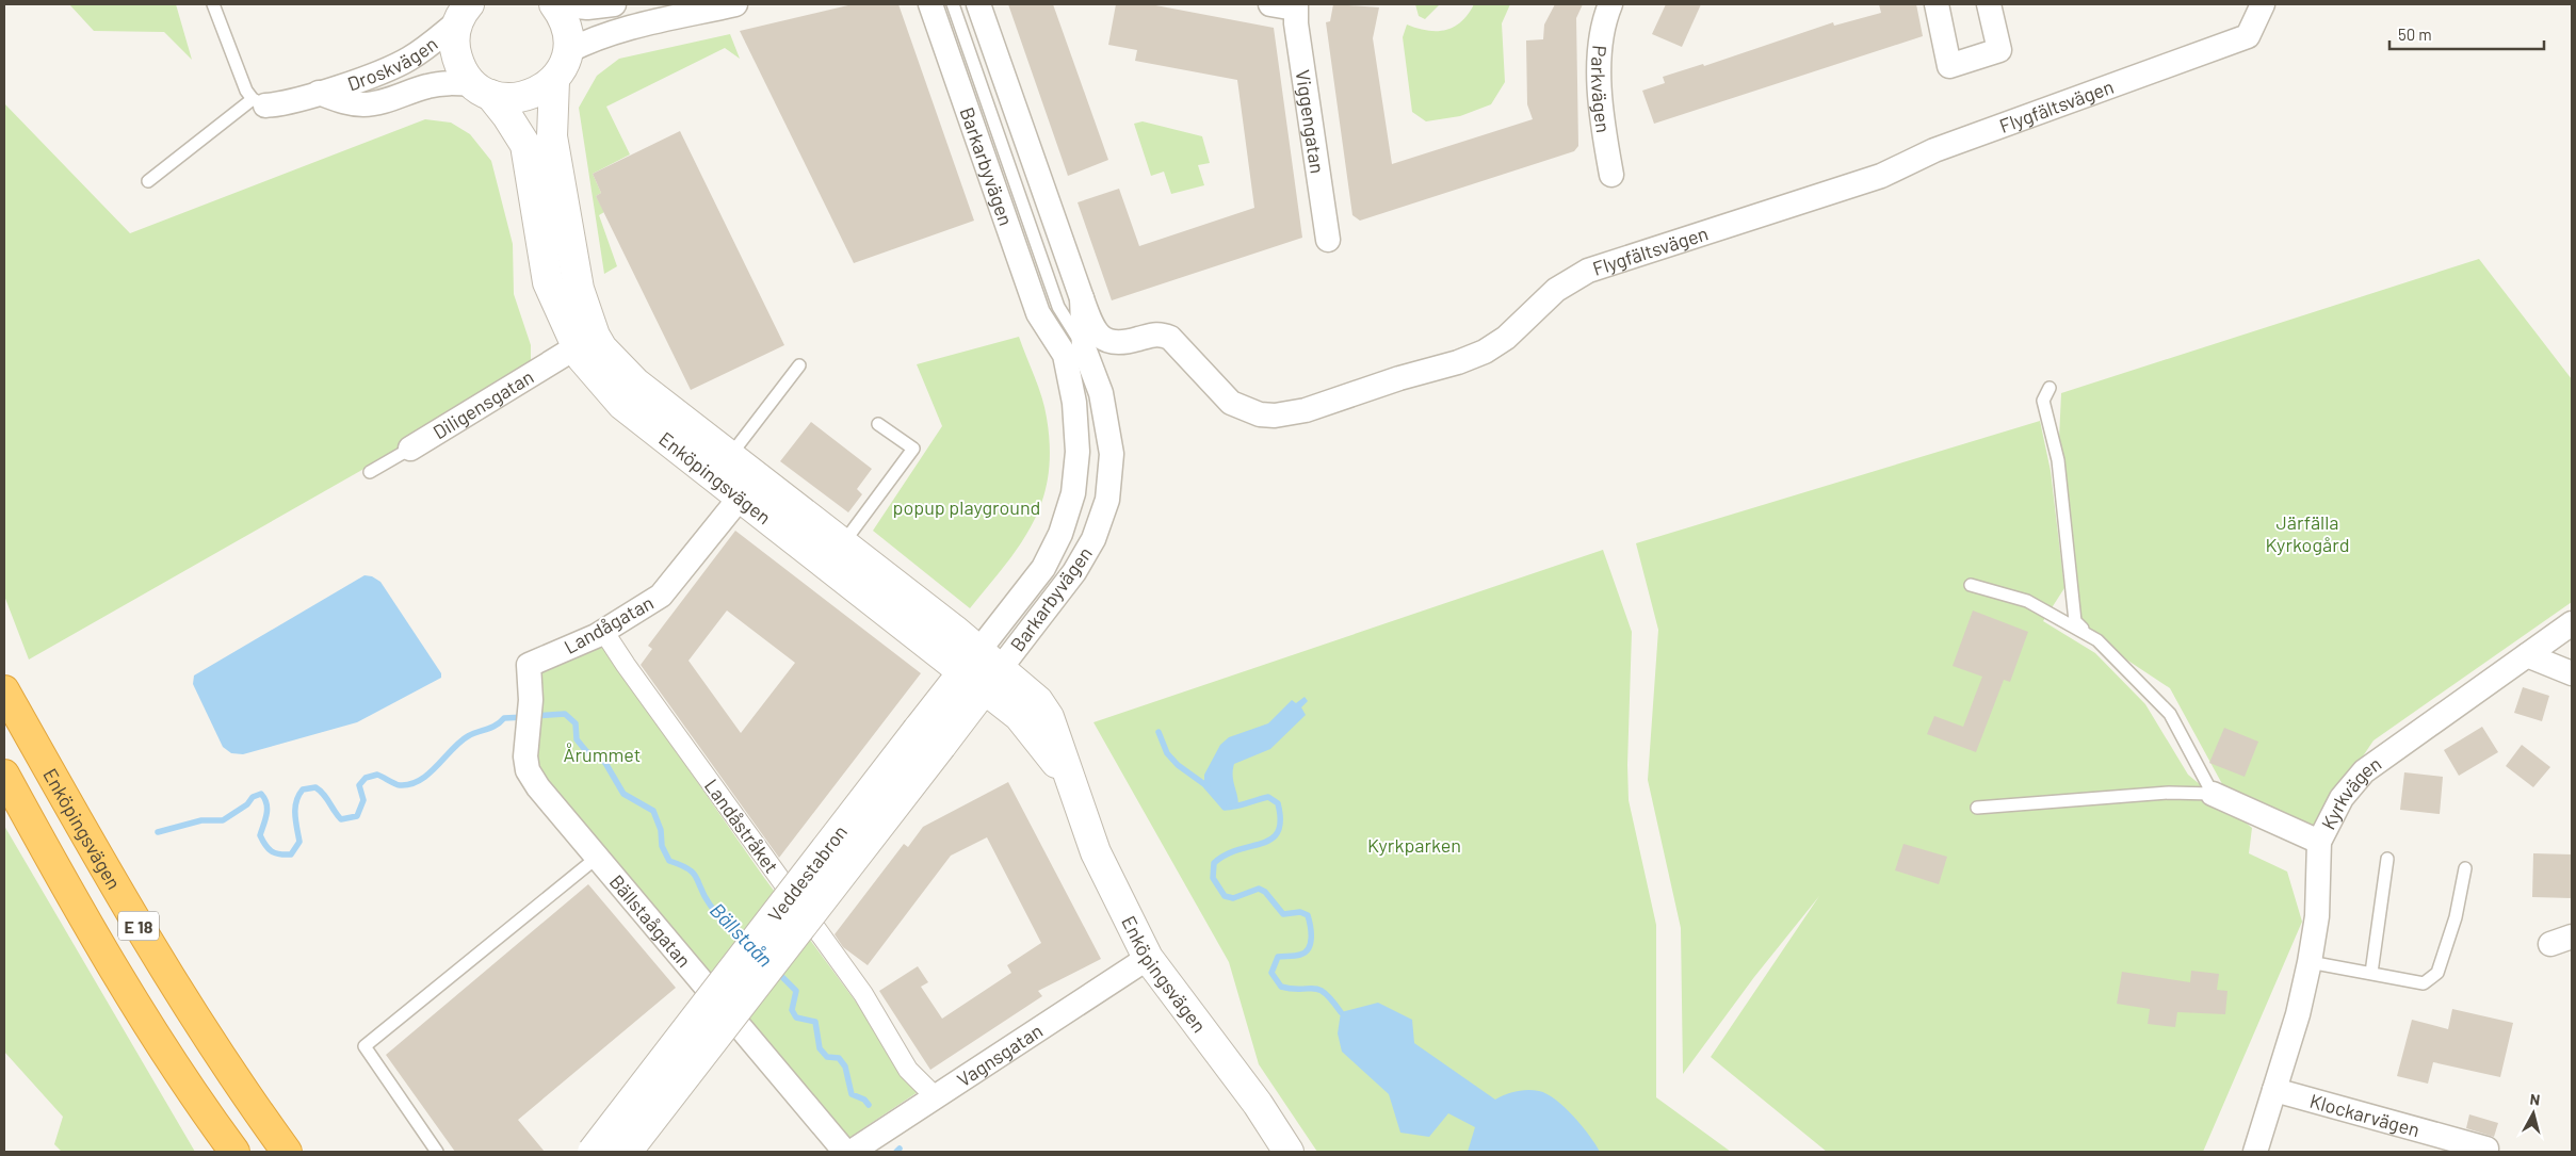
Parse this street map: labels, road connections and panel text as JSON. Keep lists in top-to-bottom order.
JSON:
{
  "streets": {
    "highway": ["Enköpingsvägen", "E 18"],
    "street": [
      "Droskvägen",
      "Parkvägen",
      "Flygfältsvägen",
      "Viggengatan",
      "Barkarbyvägen",
      "Diligensgatan",
      "Landågatan",
      "Kyrkvägen",
      "Landåstråket",
      "Veddestabron",
      "Bällstaågatan",
      "Vagnsgatan",
      "Klockarvägen"
    ]
  },
  "crossings": [
    ["Droskvägen", "Enköpingsvägen"],
    ["Flygfältsvägen", "Barkarbyvägen"],
    ["Barkarbyvägen", "Enköpingsvägen"],
    ["Barkarbyvägen", "Veddestabron"],
    ["Diligensgatan", "Enköpingsvägen"],
    ["Enköpingsvägen", "Landågatan"],
    ["Enköpingsvägen", "Veddestabron"],
    ["Enköpingsvägen", "Vagnsgatan"],
    ["Landågatan", "Landåstråket"],
    ["Landågatan", "Bällstaågatan"],
    ["Kyrkvägen", "Klockarvägen"],
    ["Landåstråket", "Vagnsgatan"]
  ],
  "water": ["Bällstaån"],
  "parks": [
    "popup playground",
    "Järfälla Kyrkogård",
    "Årummet",
    "Kyrkparken"
  ],
  "scale_bar": "50 m",
  "north": "top"
}
